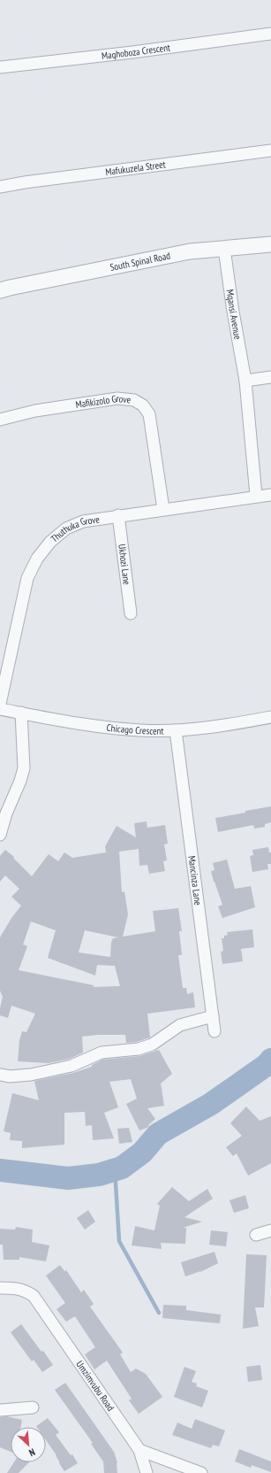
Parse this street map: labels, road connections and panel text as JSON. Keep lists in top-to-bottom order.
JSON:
{
  "streets": {
    "street": [
      "Maqhoboza Crescent",
      "Mafukuzela Street",
      "South Spinal Road",
      "Mqansi Avenue",
      "Mafikizolo Grove",
      "Thuthuka Grove",
      "Ukhozi Lane",
      "Chicago Crescent",
      "Mancinza Lane",
      "Umzimvubu Road"
    ]
  },
  "crossings": [
    ["South Spinal Road", "Mqansi Avenue"],
    ["Mqansi Avenue", "Thuthuka Grove"],
    ["Mafikizolo Grove", "Thuthuka Grove"],
    ["Thuthuka Grove", "Ukhozi Lane"],
    ["Chicago Crescent", "Mancinza Lane"]
  ],
  "north": "bottom right"
}
